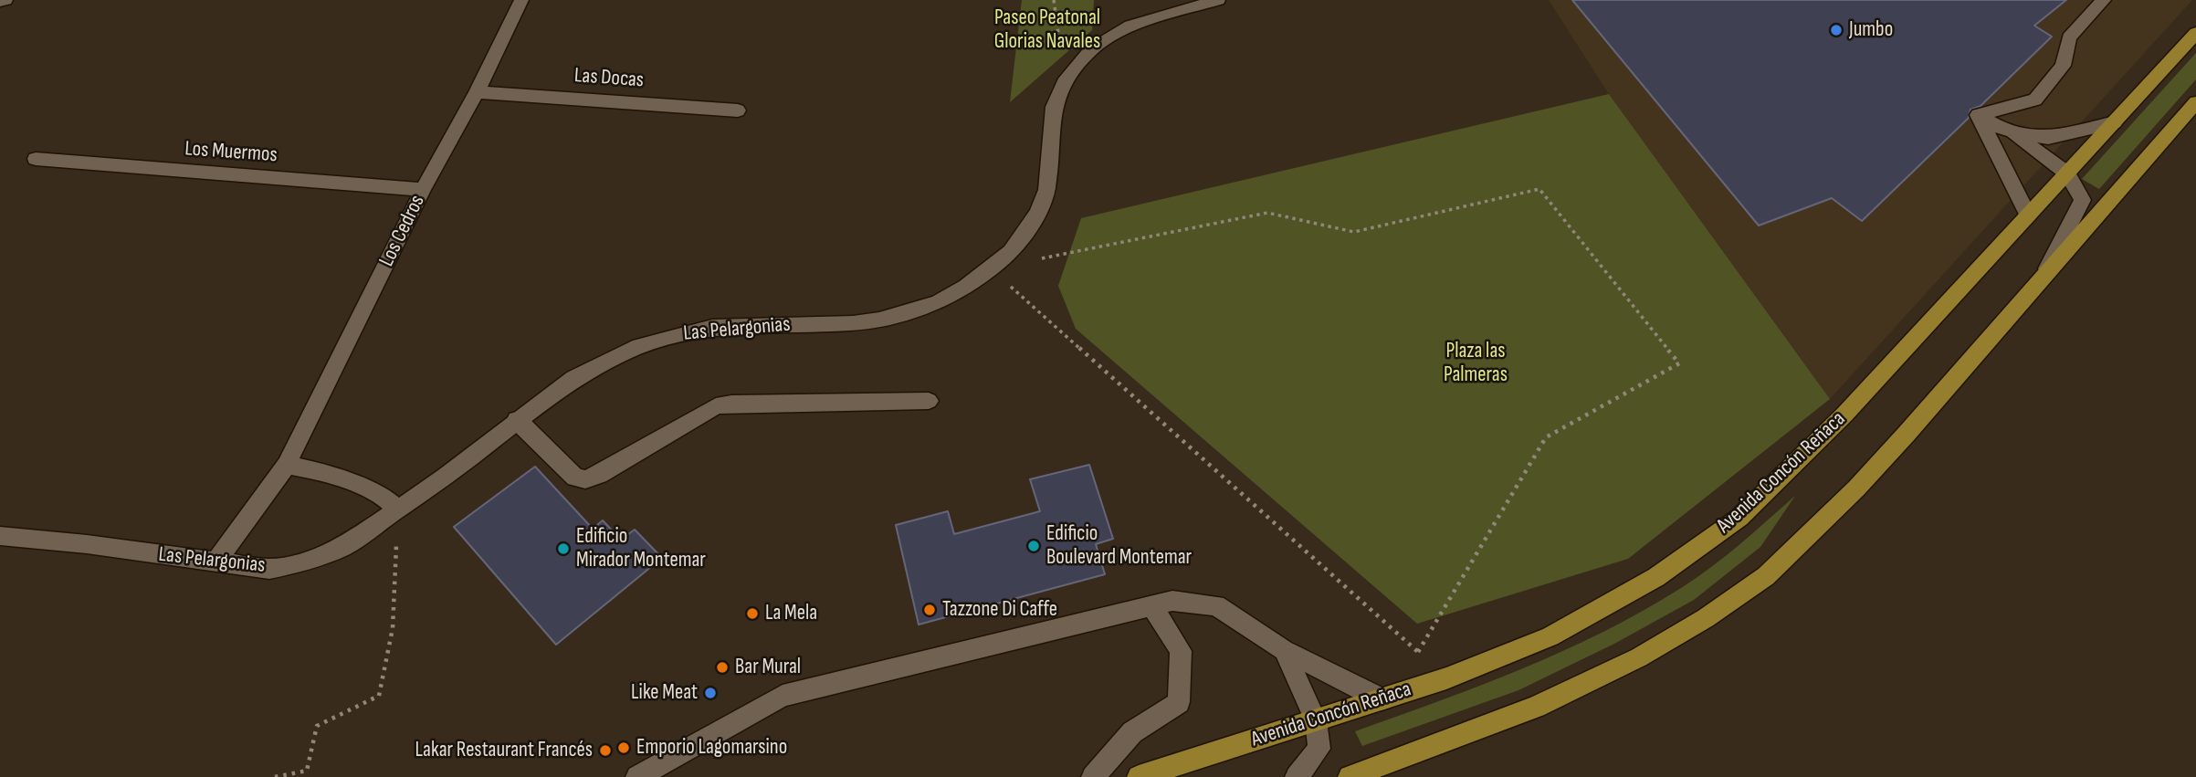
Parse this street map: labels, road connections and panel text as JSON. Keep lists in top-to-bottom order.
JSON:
{
  "streets": {
    "main road": ["Avenida Concón Reñaca"],
    "street": [
      "Las Docas",
      "Los Muermos",
      "Los Cedros",
      "Las Pelargonias"
    ]
  },
  "crossings": [
    ["Las Docas", "Los Cedros"],
    ["Los Muermos", "Los Cedros"],
    ["Los Cedros", "Las Pelargonias"]
  ],
  "parks": ["Paseo Peatonal Glorias Navales", "Plaza las Palmeras"],
  "places": [
    "Jumbo",
    "Edificio Boulevard Montemar",
    "Edificio Mirador Montemar",
    "Tazzone Di Caffe",
    "La Mela",
    "Bar Mural",
    "Like Meat",
    "Emporio Lagomarsino",
    "Lakar Restaurant Francés"
  ]
}
